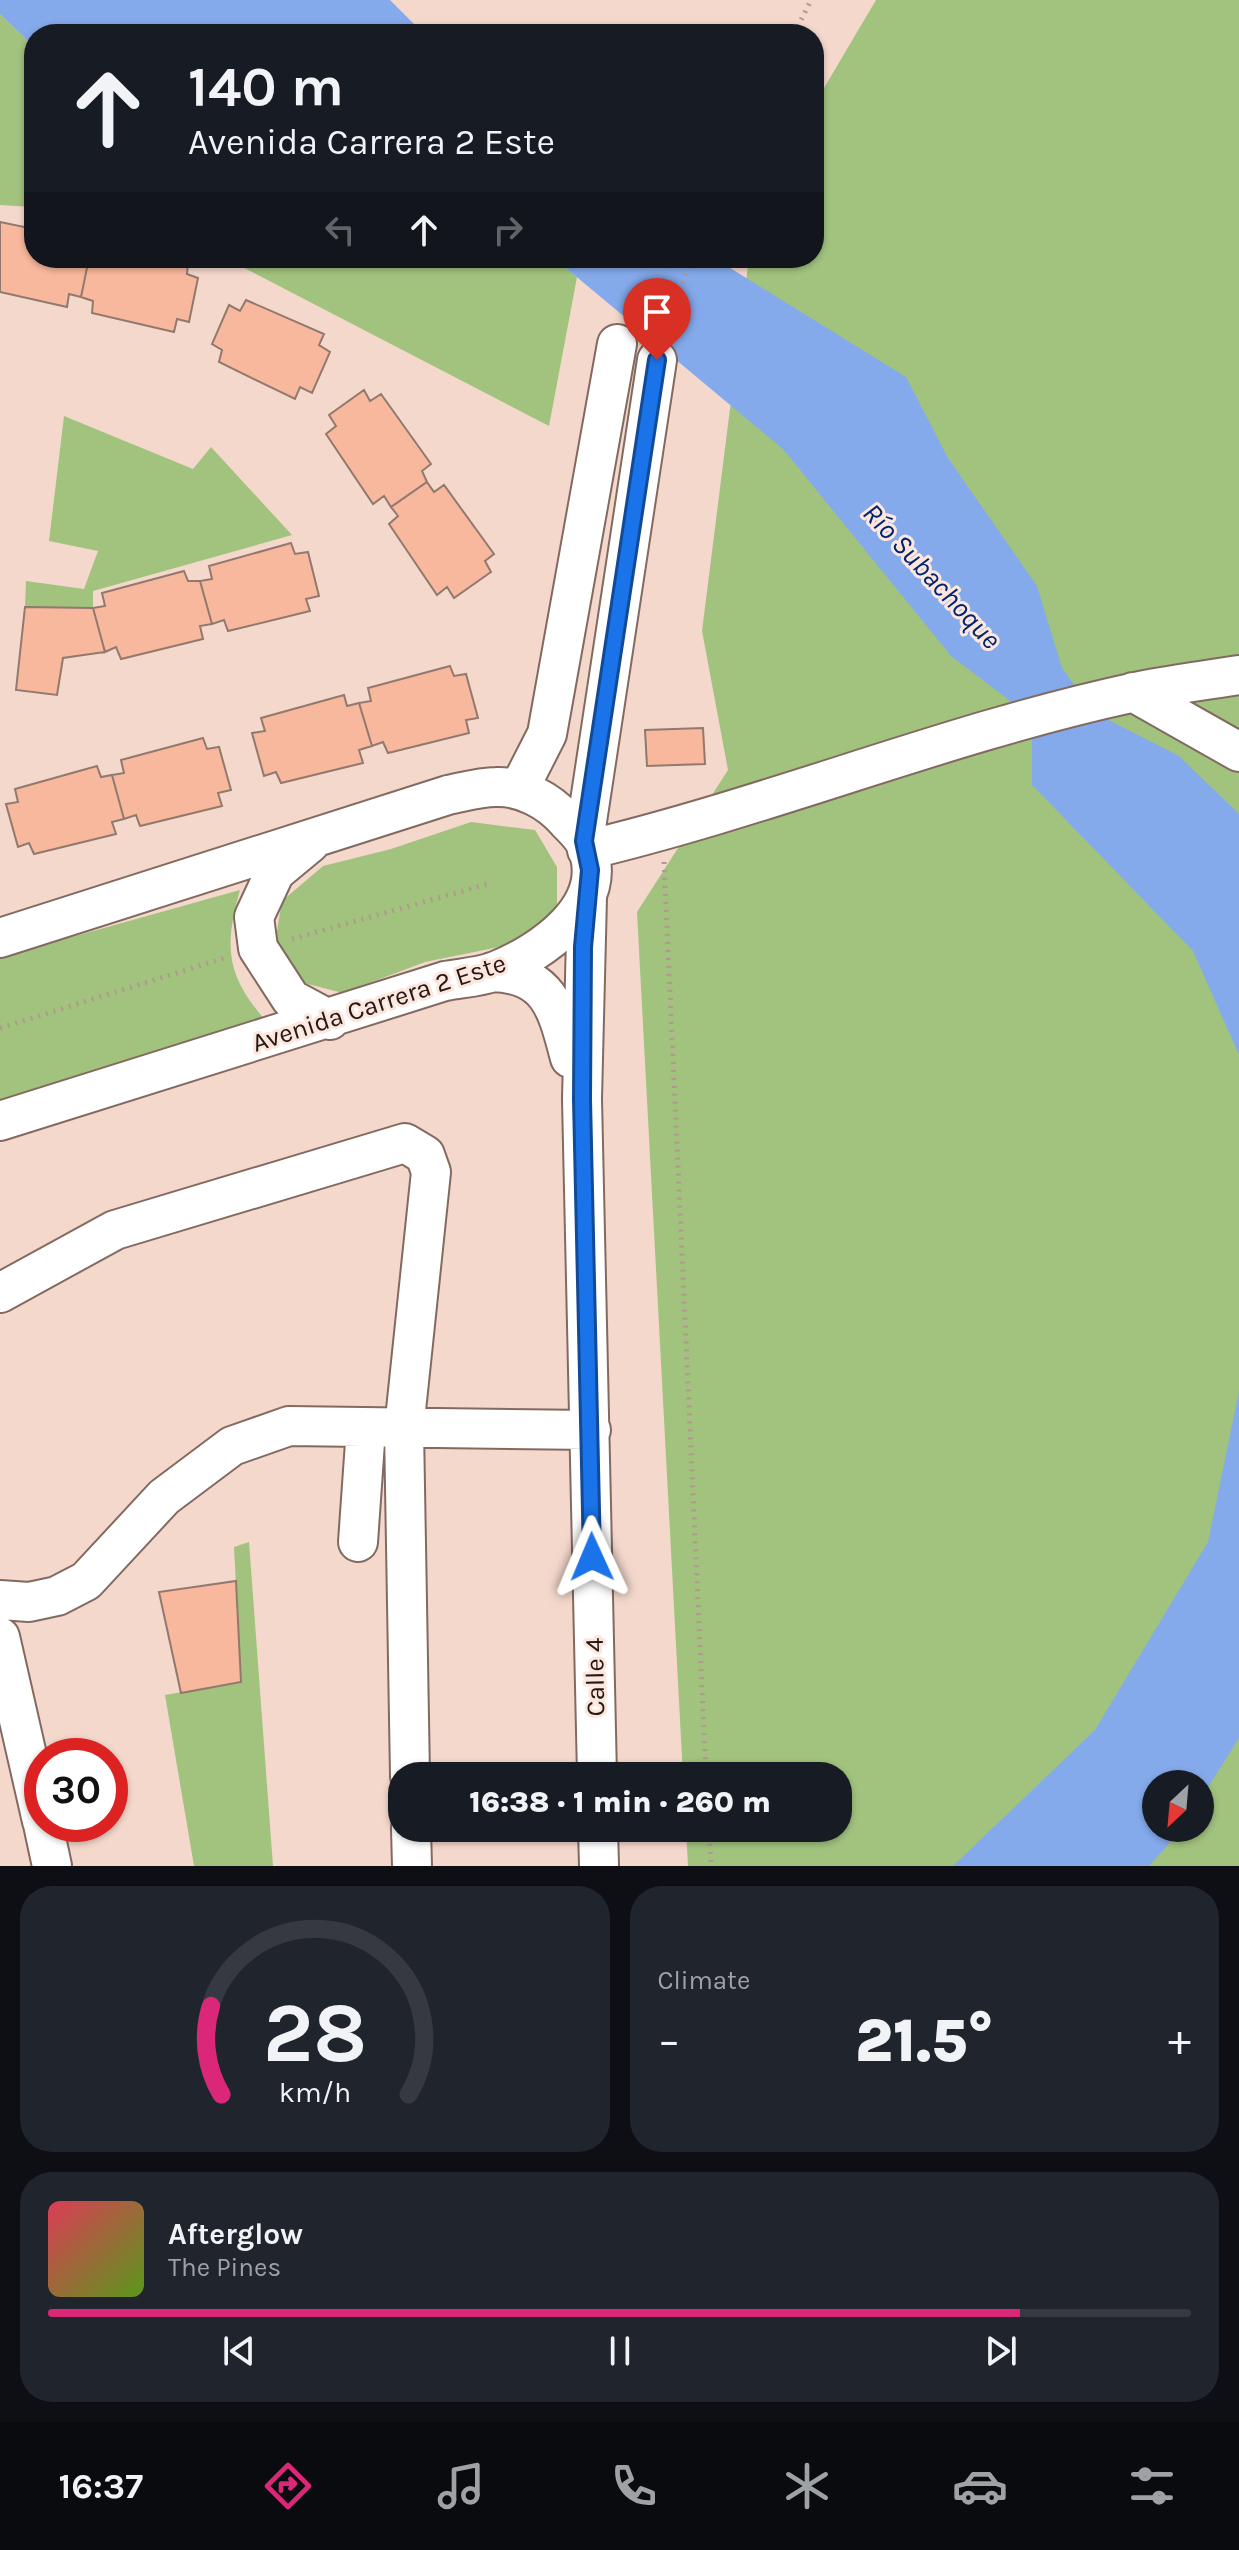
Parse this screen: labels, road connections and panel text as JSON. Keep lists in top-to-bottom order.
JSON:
{
  "streets": {
    "street": ["Avenida Carrera 2 Este", "Calle 4"]
  },
  "crossings": [
    ["Avenida Carrera 2 Este", "Calle 4"]
  ],
  "water": ["Río Subachoque"],
  "north": "bottom left",
  "page": {
    "turn": ["140 m", "Avenida Carrera 2 Este"],
    "limit": "30",
    "trip": "16:38 · 1 min · 260 m",
    "tile": "Climate",
    "heat": ["−", "21.5°", "+"],
    "song": ["Afterglow", "The Pines"],
    "tabs": "16:37",
    "gauge": ["28", "km/h"]
  }
}
